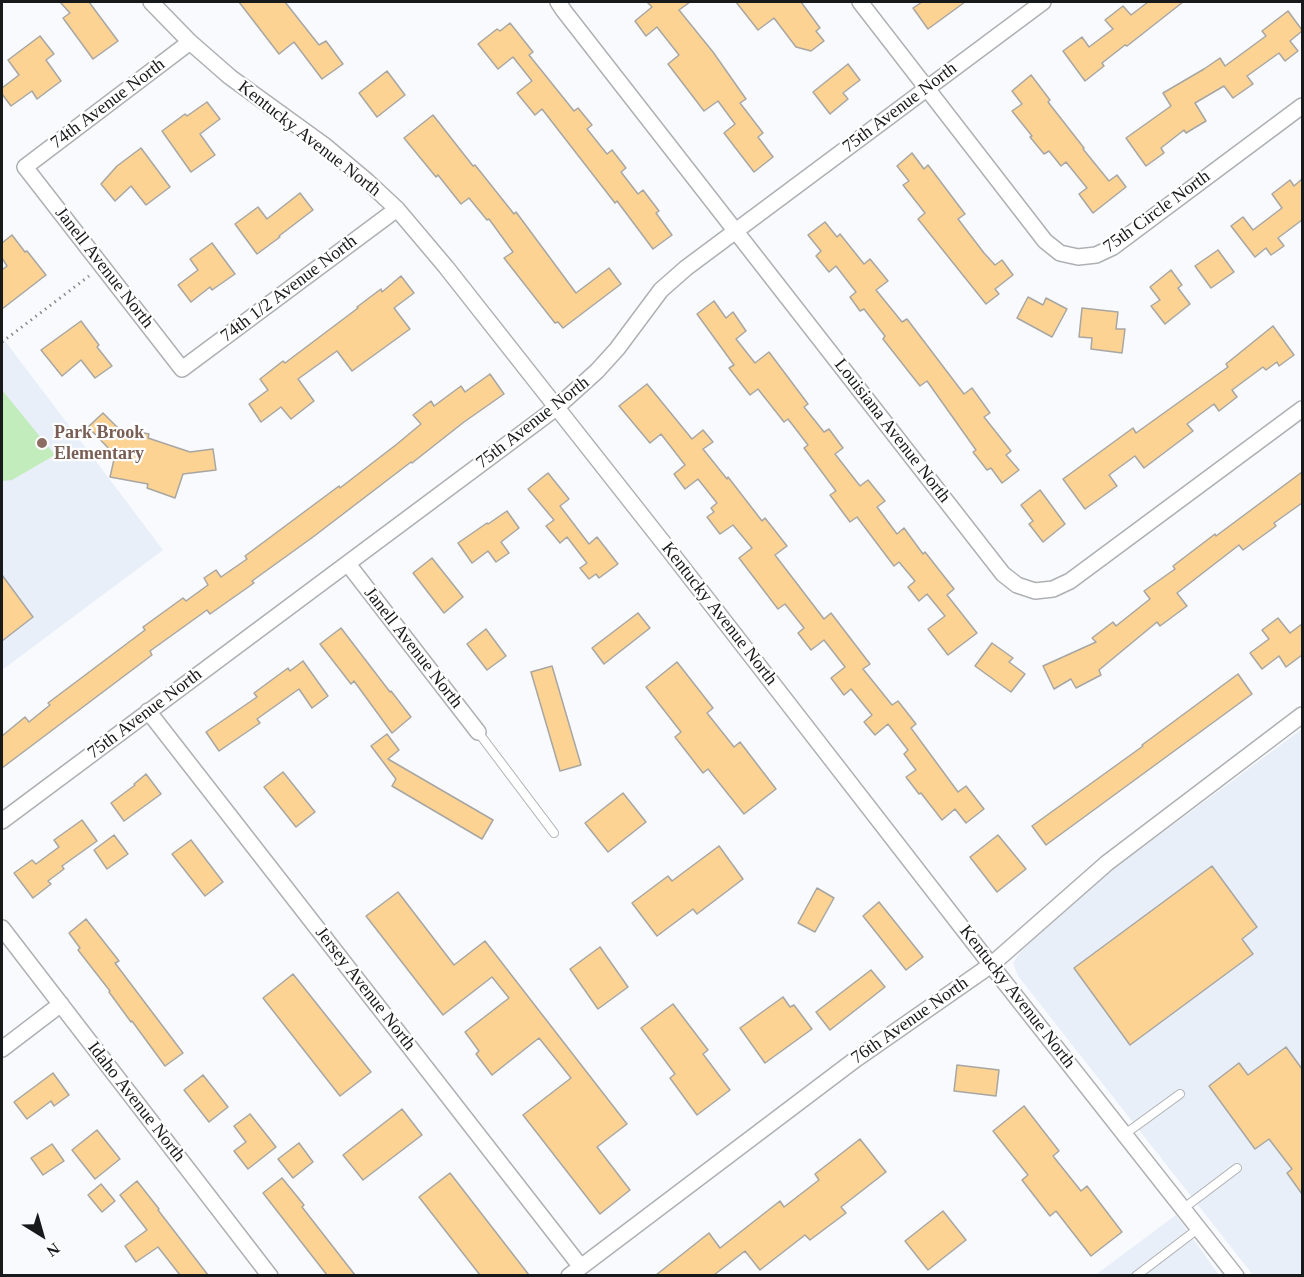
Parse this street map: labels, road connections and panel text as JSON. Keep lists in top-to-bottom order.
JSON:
{
  "streets": {
    "street": [
      "74th Avenue North",
      "75th Avenue North",
      "Kentucky Avenue North",
      "75th Circle North",
      "Janell Avenue North",
      "74th 1/2 Avenue North",
      "Louisiana Avenue North",
      "Jersey Avenue North",
      "76th Avenue North",
      "Idaho Avenue North"
    ]
  },
  "crossings": [
    ["74th Avenue North", "Kentucky Avenue North"],
    ["74th Avenue North", "Janell Avenue North"],
    ["75th Avenue North", "Kentucky Avenue North"],
    ["75th Avenue North", "75th Circle North"],
    ["75th Avenue North", "Janell Avenue North"],
    ["75th Avenue North", "Louisiana Avenue North"],
    ["75th Avenue North", "Jersey Avenue North"],
    ["Kentucky Avenue North", "74th 1/2 Avenue North"],
    ["Kentucky Avenue North", "76th Avenue North"],
    ["Janell Avenue North", "74th 1/2 Avenue North"],
    ["Jersey Avenue North", "76th Avenue North"]
  ],
  "places": ["Park Brook Elementary"],
  "north": "bottom right"
}
